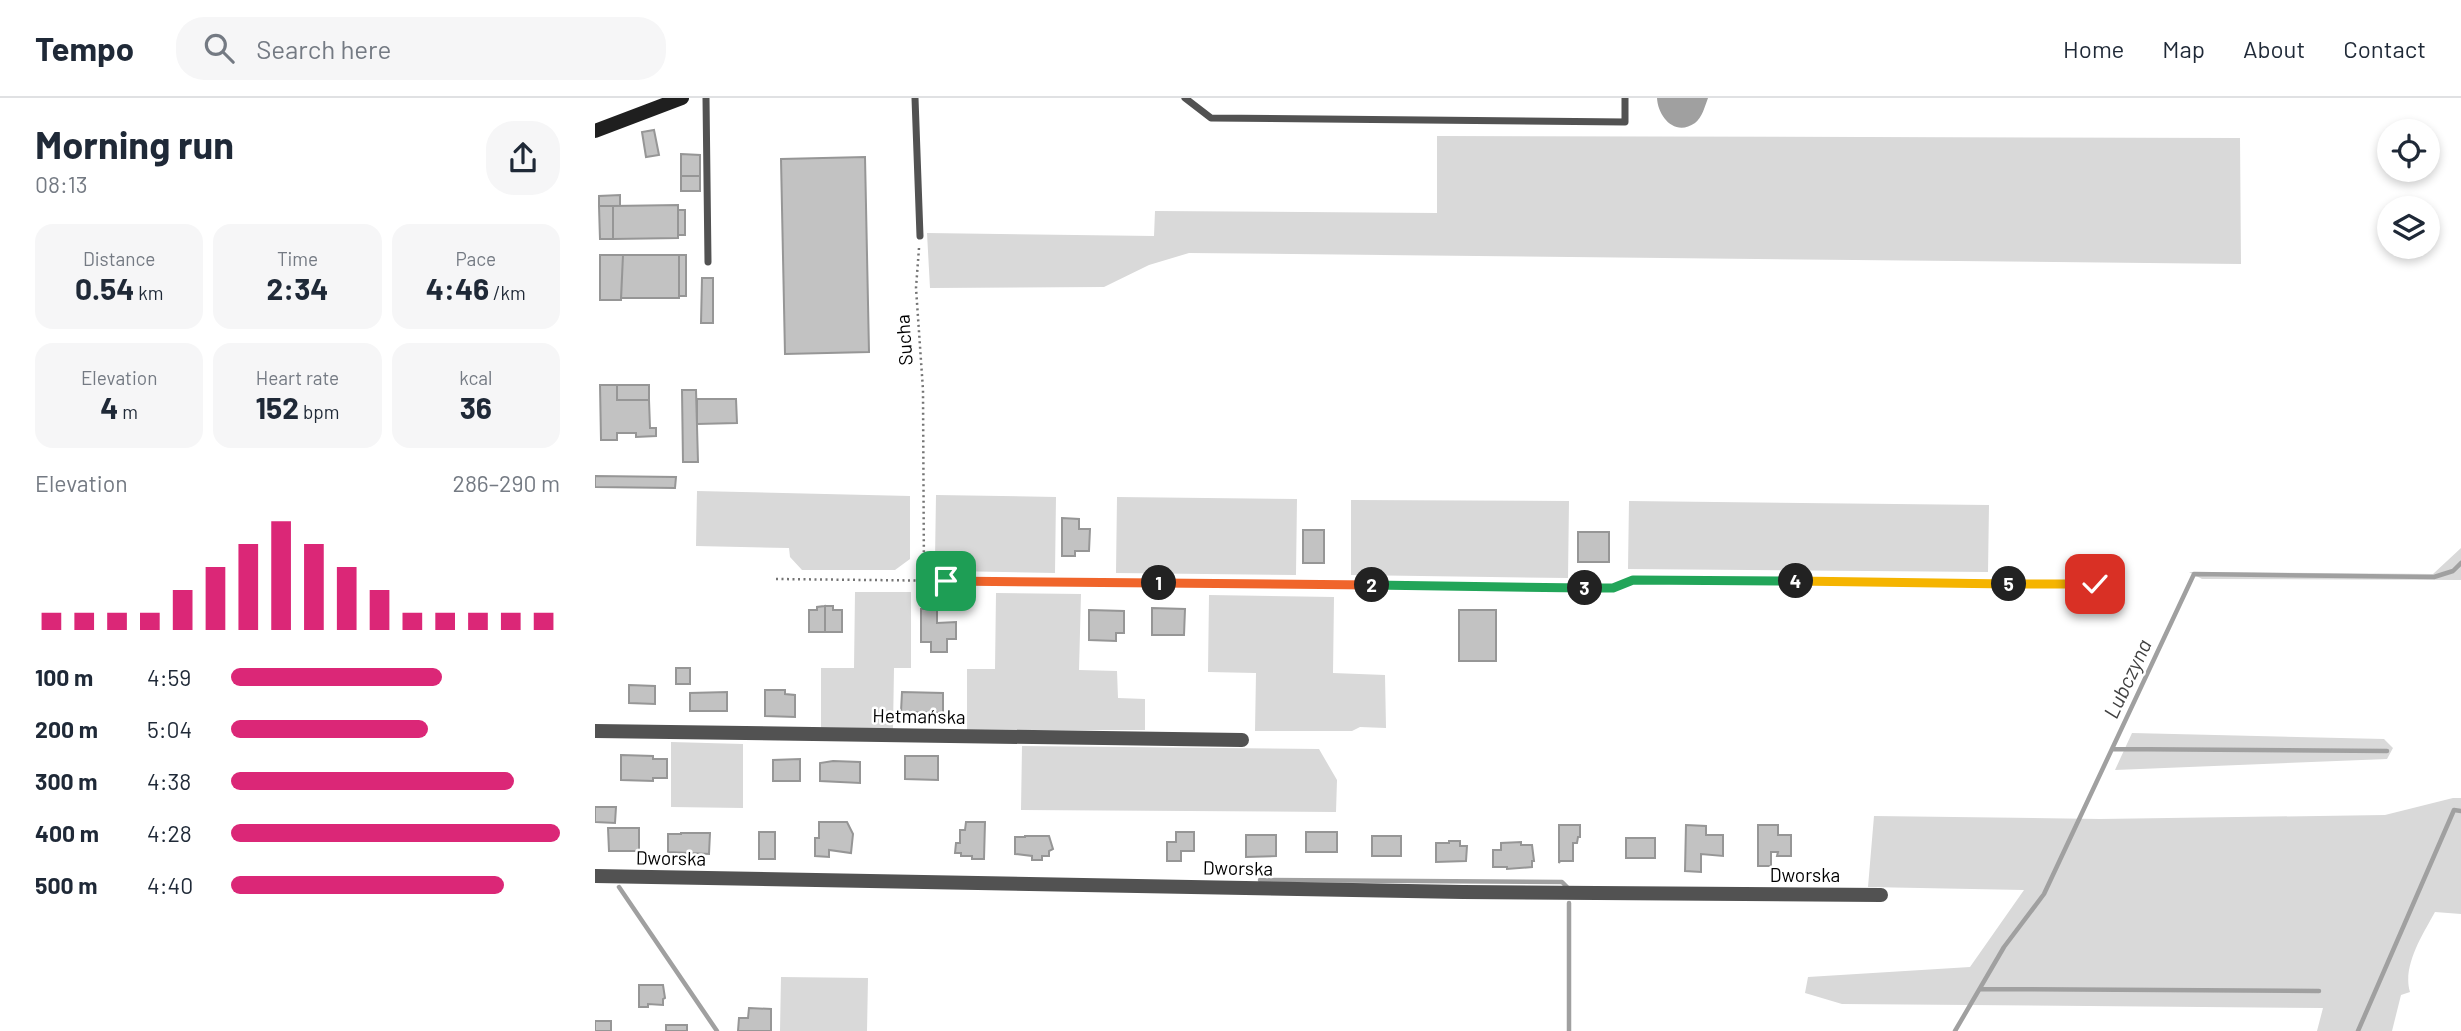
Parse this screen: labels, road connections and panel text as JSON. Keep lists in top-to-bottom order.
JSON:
{
  "streets": {
    "street": ["Hetmańska", "Dworska"],
    "path": ["Sucha"]
  },
  "water": ["Lubczyna"],
  "page": {
    "header": "Tempo",
    "search": "Search here",
    "nav": [
      "Home",
      "Map",
      "About",
      "Contact"
    ],
    "heading": ["Morning run", "08:13"],
    "stats": [
      ["Distance", "0.54 km"],
      ["Time", "2:34"],
      ["Pace", "4:46 /km"],
      ["Elevation", "4 m"],
      ["Heart rate", "152 bpm"],
      ["kcal", "36"]
    ],
    "chart": ["Elevation", "286–290 m"],
    "pins": [
      "4",
      "1",
      "5",
      "2",
      "3"
    ],
    "list": [
      {
        "name": "100 m",
        "note": "4:59"
      },
      {
        "name": "200 m",
        "note": "5:04"
      },
      {
        "name": "300 m",
        "note": "4:38"
      },
      {
        "name": "400 m",
        "note": "4:28"
      },
      {
        "name": "500 m",
        "note": "4:40"
      }
    ]
  }
}
